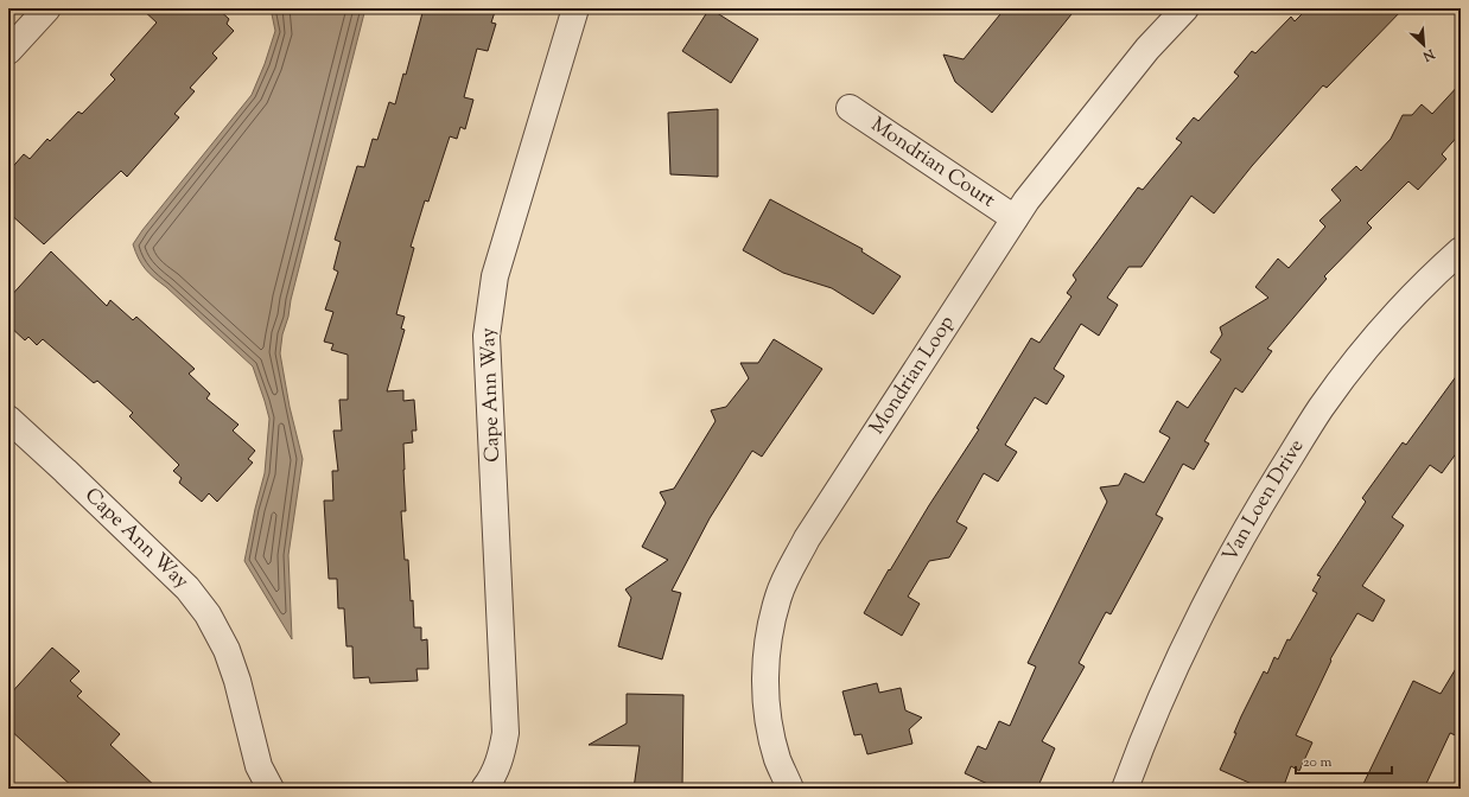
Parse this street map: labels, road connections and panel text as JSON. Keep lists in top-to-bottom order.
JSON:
{
  "streets": {
    "street": [
      "Mondrian Court",
      "Mondrian Loop",
      "Cape Ann Way",
      "Van Loen Drive"
    ]
  },
  "crossings": [
    ["Mondrian Court", "Mondrian Loop"]
  ],
  "scale_bar": "20 m",
  "north": "bottom right"
}
